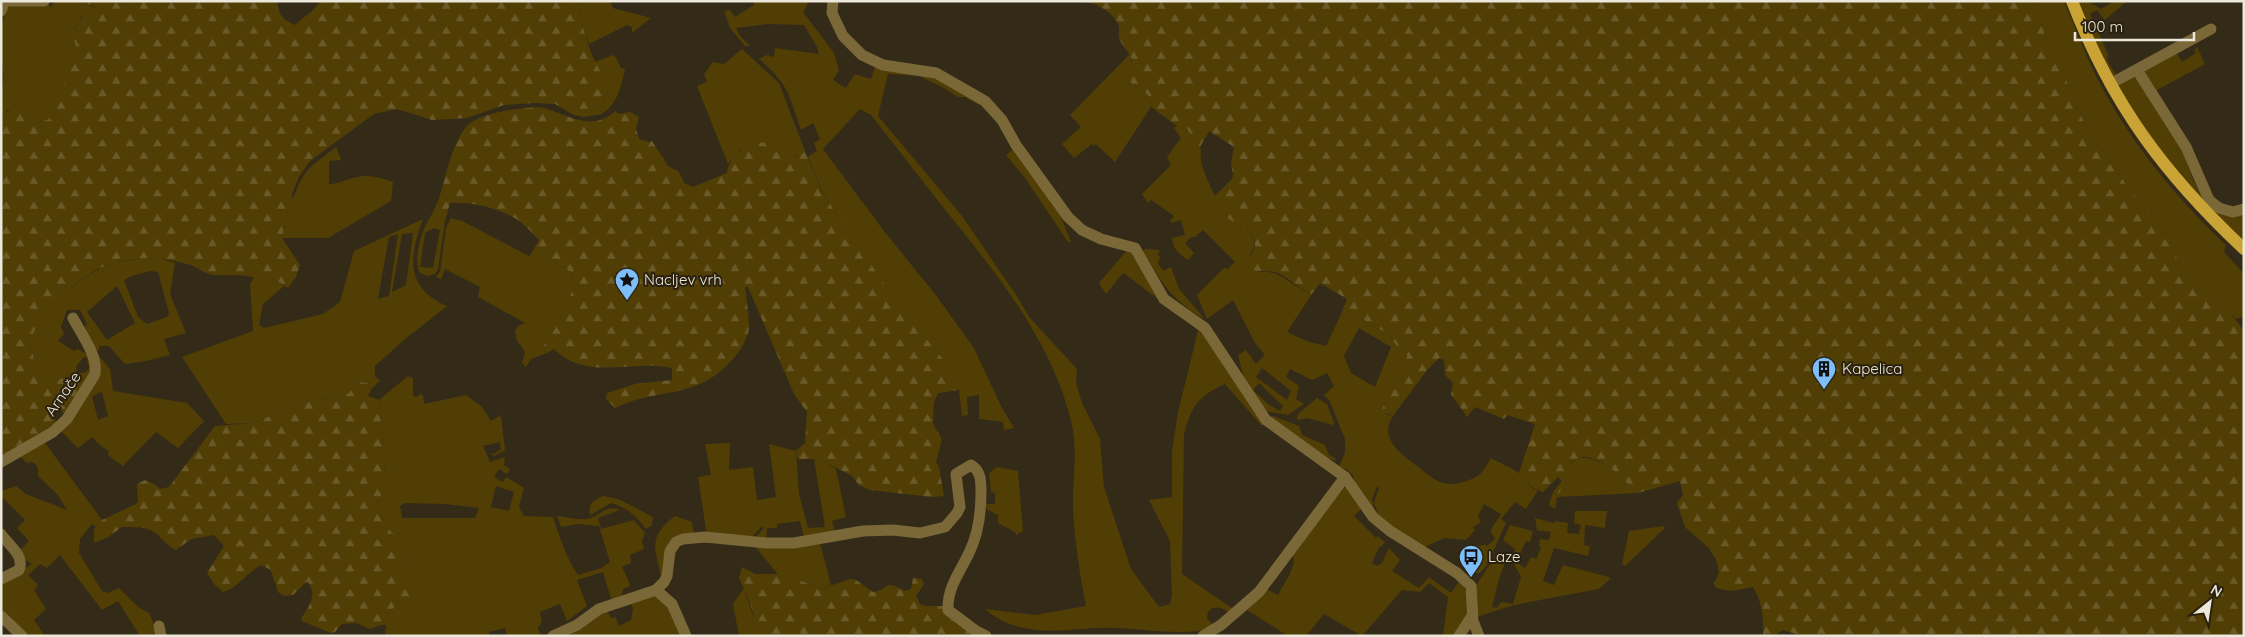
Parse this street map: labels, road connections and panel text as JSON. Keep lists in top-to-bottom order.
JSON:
{
  "streets": {
    "street": ["Arnače"]
  },
  "places": {
    "place": ["Nacljev vrh"],
    "building": ["Kapelica"],
    "bus stop": ["Laze"]
  },
  "scale_bar": "100 m",
  "north": "top right"
}
